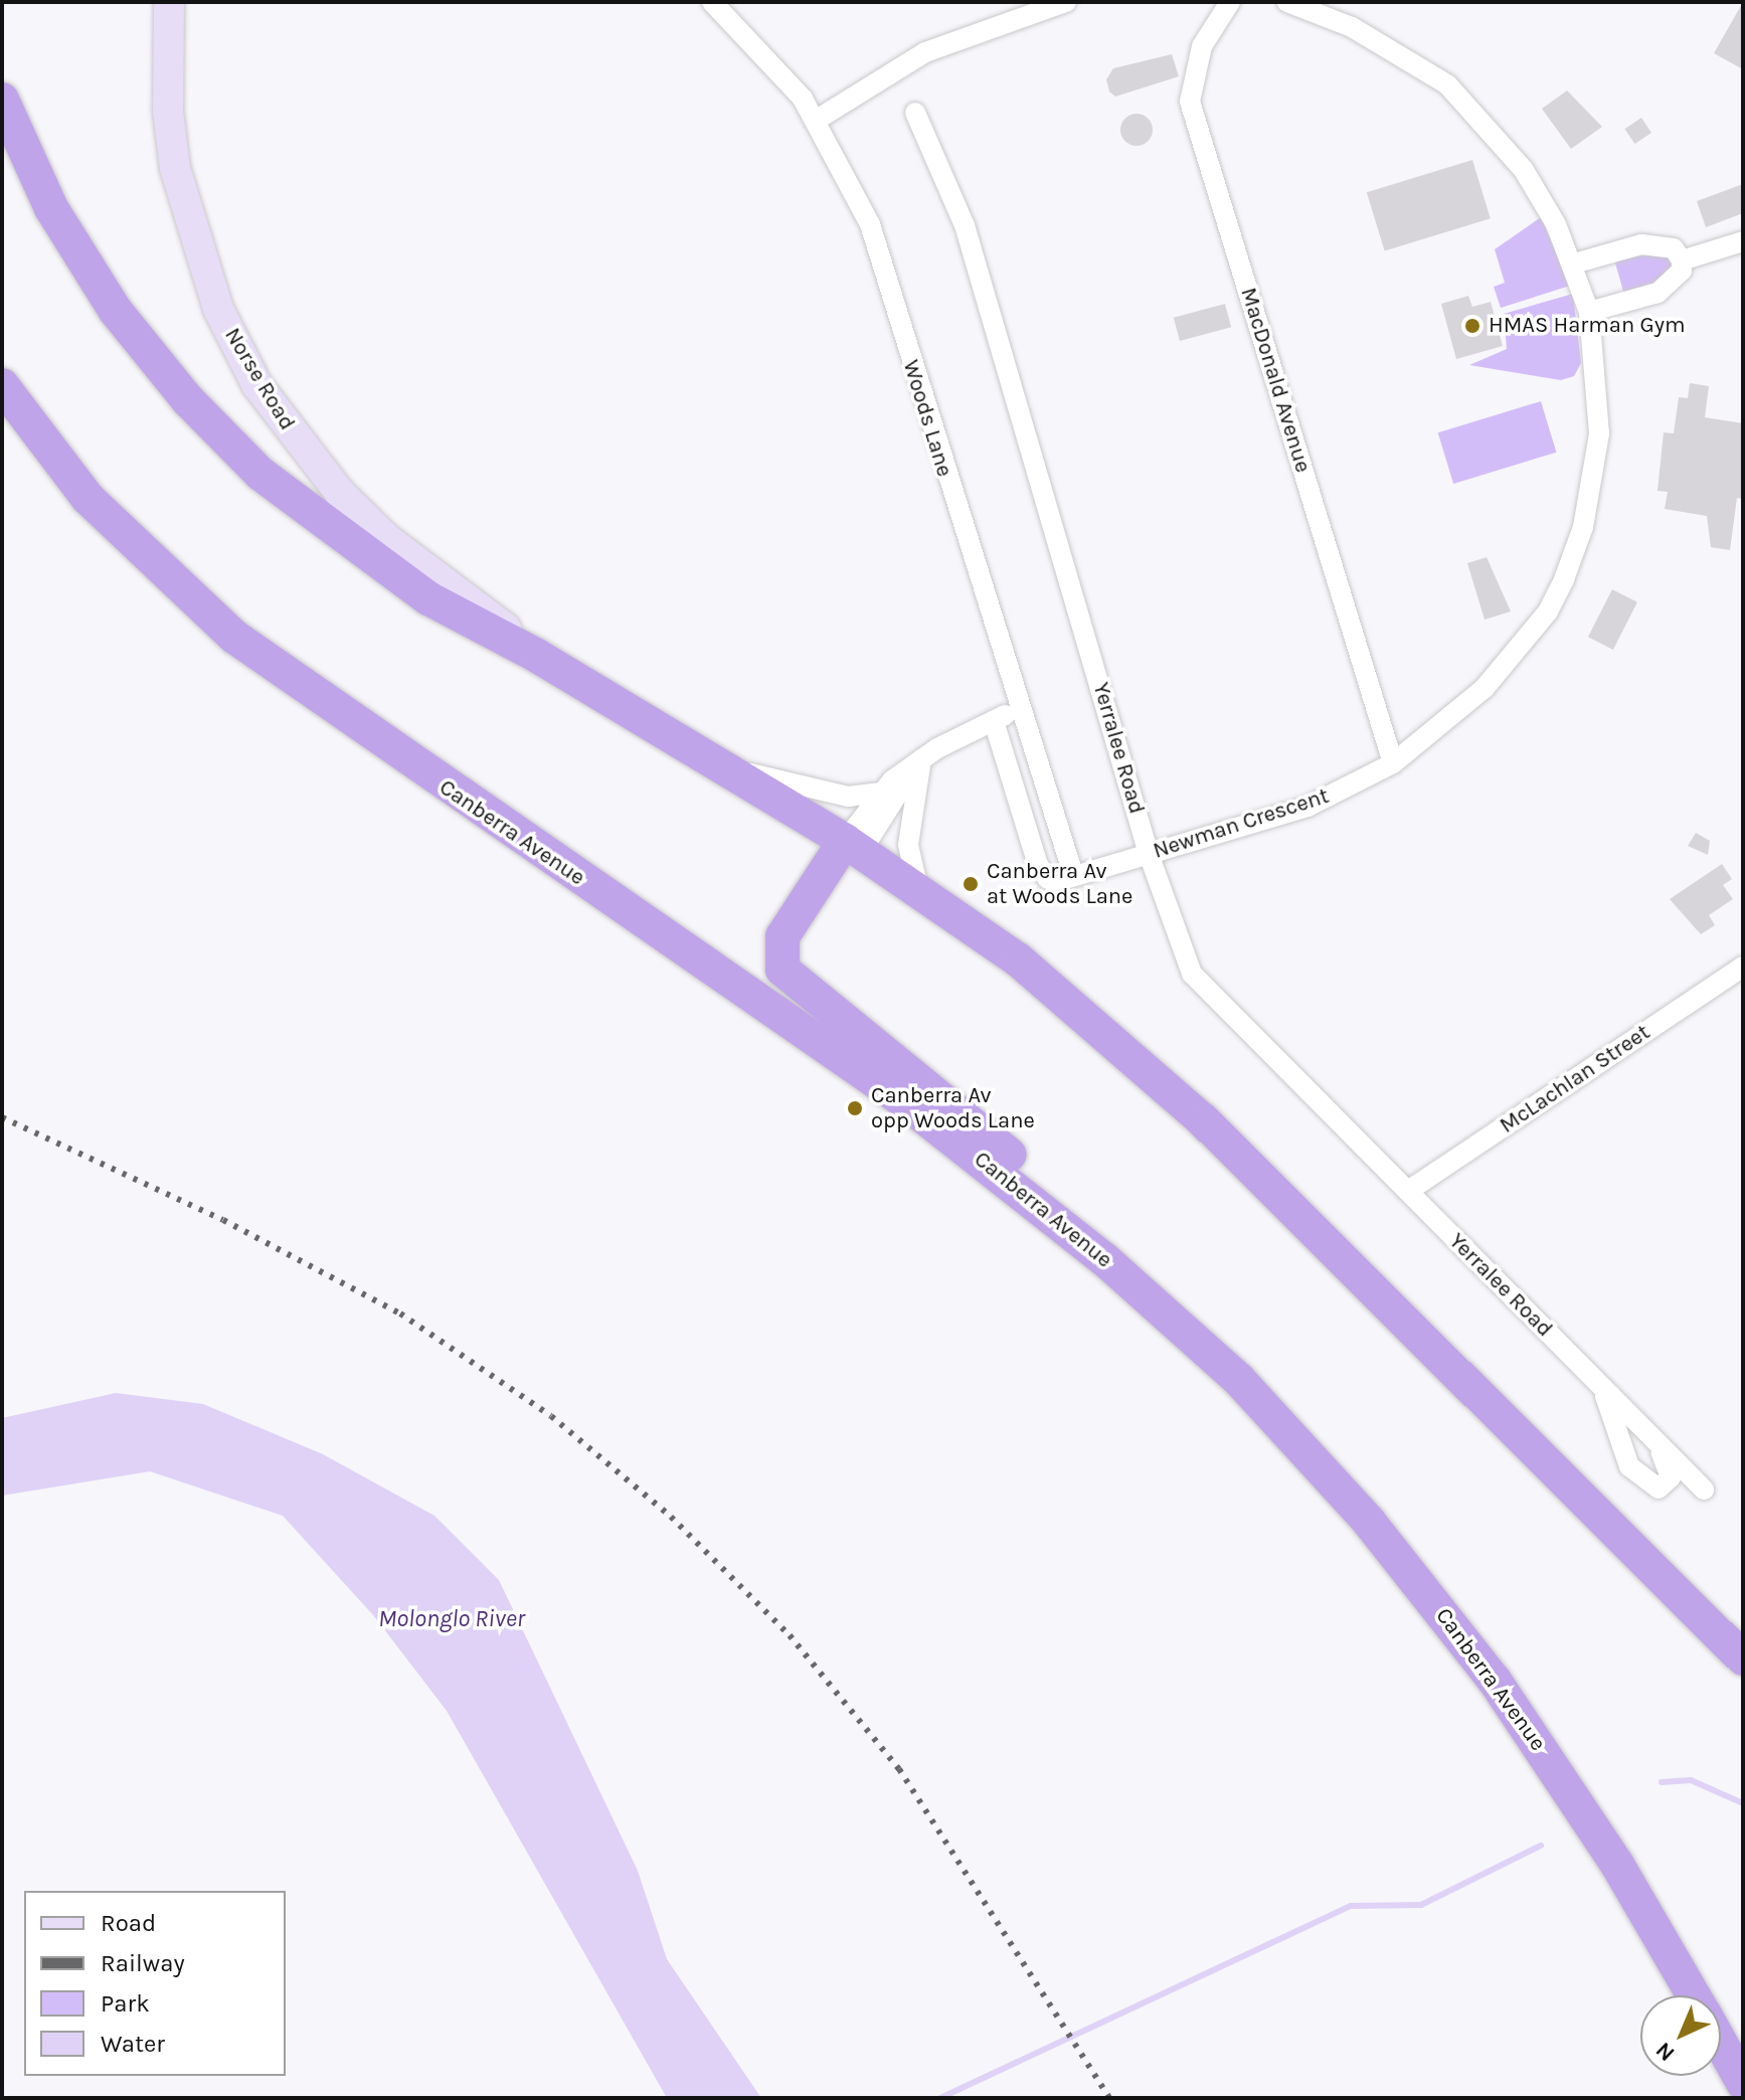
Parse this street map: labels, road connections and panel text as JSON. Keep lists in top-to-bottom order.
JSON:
{
  "streets": {
    "highway": ["Canberra Avenue"],
    "main road": ["Norse Road"],
    "street": [
      "MacDonald Avenue",
      "Woods Lane",
      "Yerralee Road",
      "Newman Crescent",
      "McLachlan Street"
    ]
  },
  "crossings": [
    ["MacDonald Avenue", "Newman Crescent"],
    ["Woods Lane", "Newman Crescent"],
    ["Yerralee Road", "Newman Crescent"],
    ["Yerralee Road", "McLachlan Street"]
  ],
  "water": ["Molonglo River"],
  "places": ["HMAS Harman Gym", "Canberra Av at Woods Lane", "Canberra Av opp Woods Lane"],
  "legend": [
    "Road",
    "Railway",
    "Park",
    "Water"
  ],
  "north": "bottom left"
}
